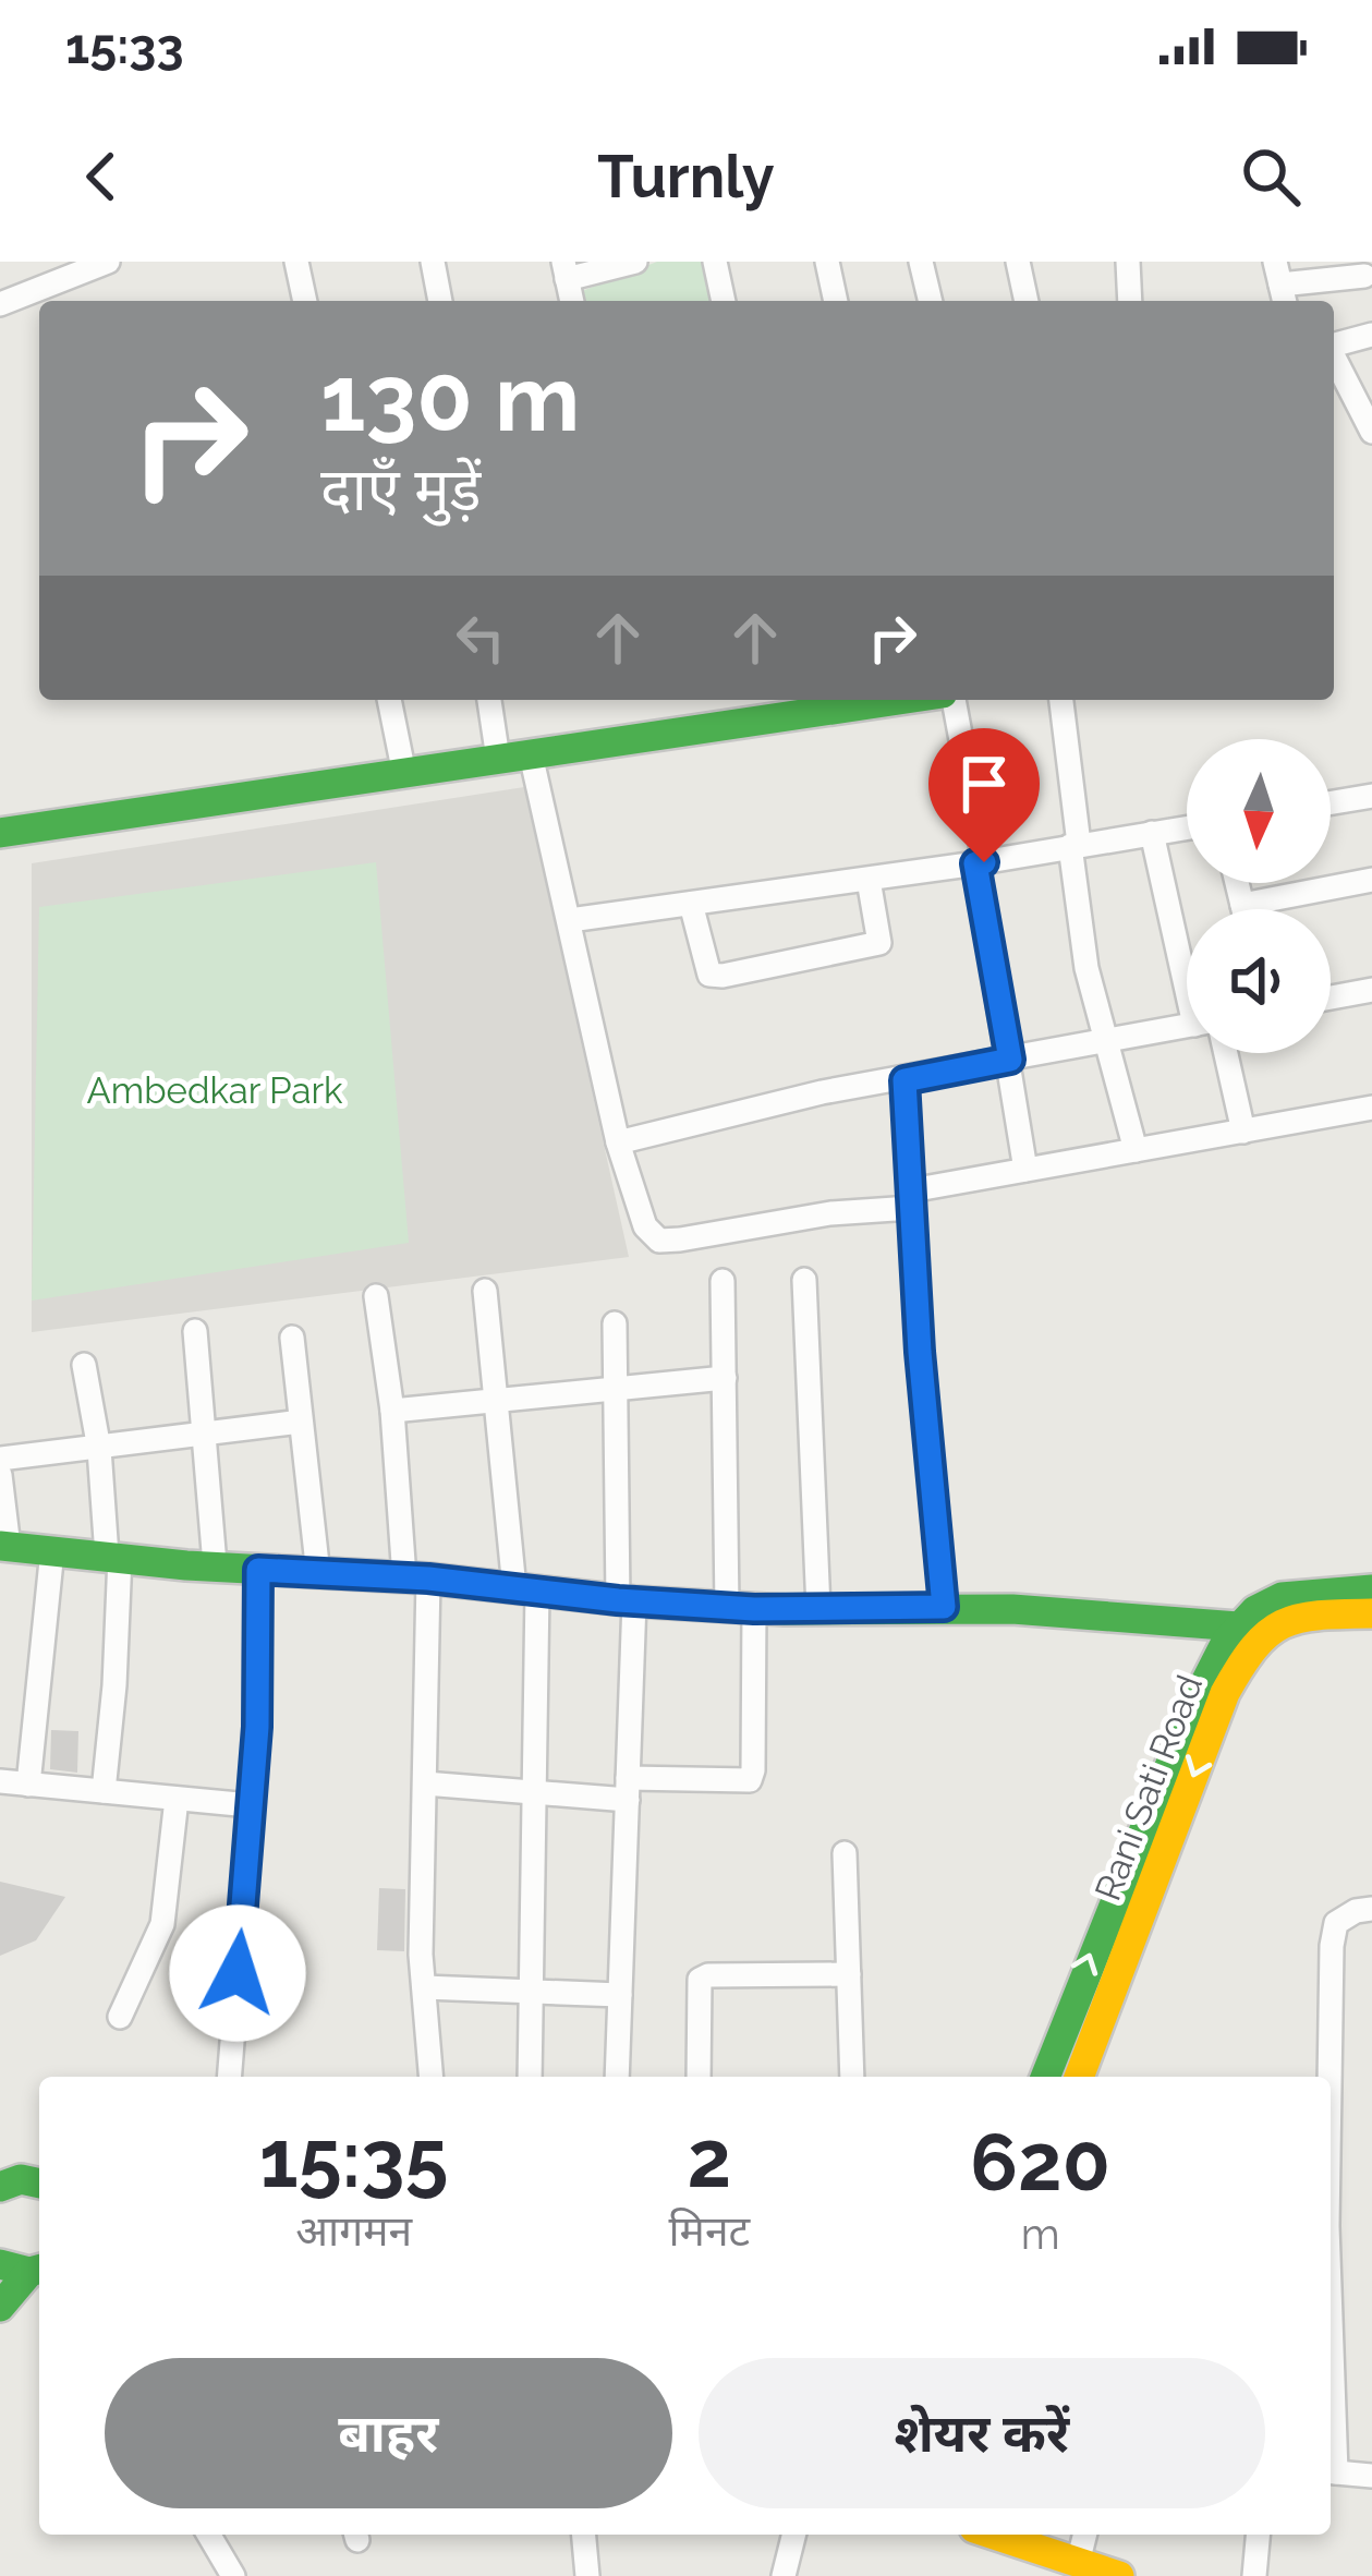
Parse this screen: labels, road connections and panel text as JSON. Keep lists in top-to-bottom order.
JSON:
{
  "streets": {
    "street": ["Rani Sati Road"]
  },
  "parks": ["Ambedkar Park"],
  "north": "bottom",
  "page": {
    "status": "15:33",
    "header": "Turnly",
    "turn": ["130 m", "दाएँ मुड़ें"],
    "eta": [
      "15:35",
      "आगमन",
      "2",
      "मिनट",
      "620",
      "m"
    ],
    "buttons": ["बाहर", "शेयर करें"]
  }
}
